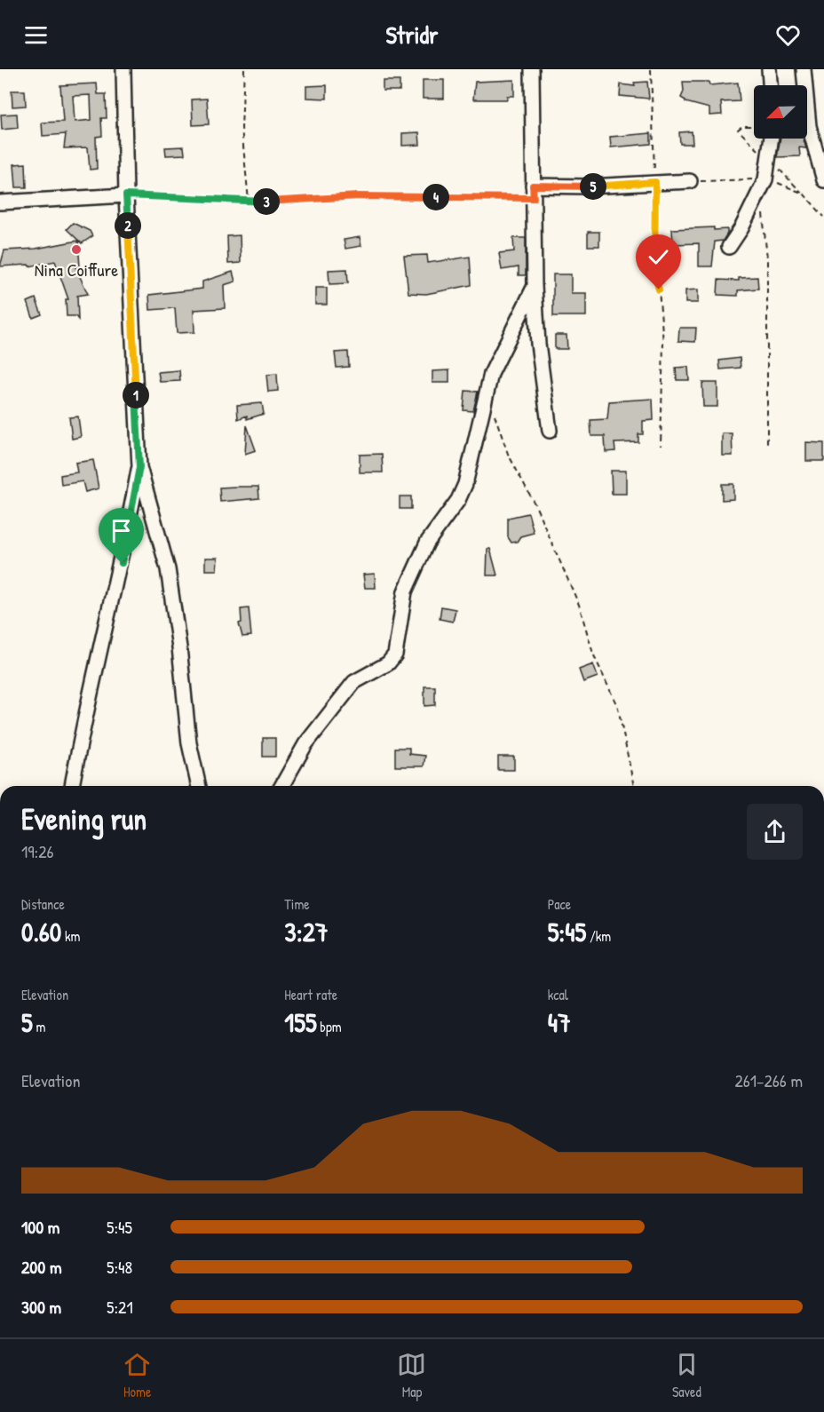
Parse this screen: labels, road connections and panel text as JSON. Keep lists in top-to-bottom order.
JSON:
{
  "places": ["Nina Coiffure"],
  "north": "bottom left",
  "page": {
    "header": "Stridr",
    "pins": [
      "5",
      "4",
      "3",
      "2",
      "1"
    ],
    "heading": ["Evening run", "19:26"],
    "stats": [
      ["Distance", "0.60 km"],
      ["Time", "3:27"],
      ["Pace", "5:45 /km"],
      ["Elevation", "5 m"],
      ["Heart rate", "155 bpm"],
      ["kcal", "47"]
    ],
    "chart": ["Elevation", "261–266 m"],
    "list": [
      {
        "name": "100 m",
        "note": "5:45"
      },
      {
        "name": "200 m",
        "note": "5:48"
      },
      {
        "name": "300 m",
        "note": "5:21"
      }
    ],
    "tabs": ["Home", "Map", "Saved"]
  }
}
